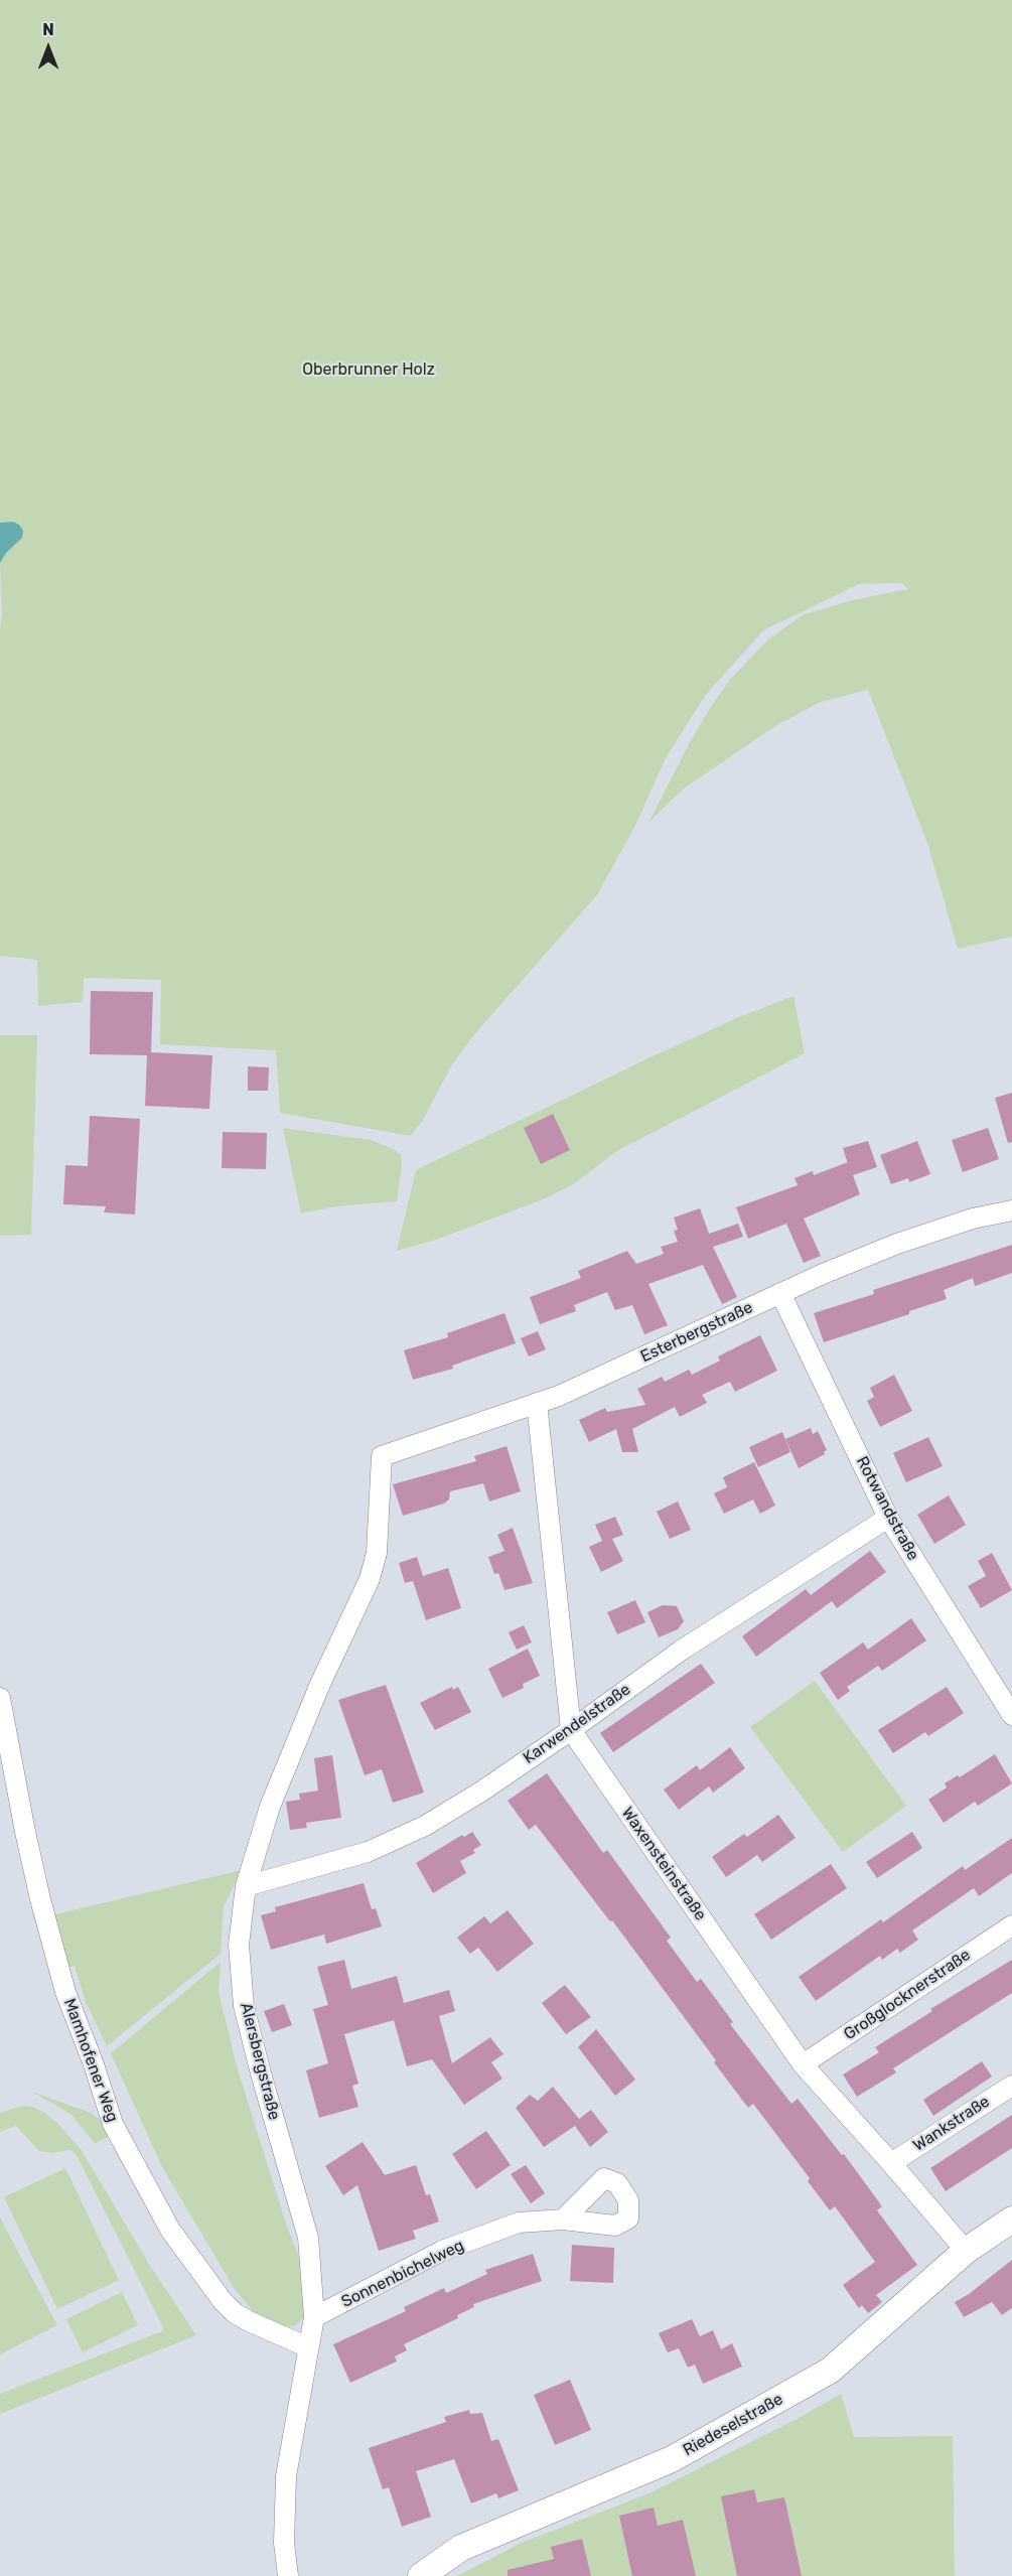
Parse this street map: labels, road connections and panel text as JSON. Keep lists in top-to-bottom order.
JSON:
{
  "streets": {
    "street": [
      "Esterbergstraße",
      "Rotwandstraße",
      "Karwendelstraße",
      "Waxensteinstraße",
      "Großglocknerstraße",
      "Mamhofener Weg",
      "Alersbergstraße",
      "Wankstraße",
      "Sonnenbichelweg",
      "Riedeselstraße"
    ]
  },
  "crossings": [
    ["Esterbergstraße", "Rotwandstraße"],
    ["Esterbergstraße", "Waxensteinstraße"],
    ["Esterbergstraße", "Alersbergstraße"],
    ["Rotwandstraße", "Karwendelstraße"],
    ["Karwendelstraße", "Waxensteinstraße"],
    ["Karwendelstraße", "Alersbergstraße"],
    ["Waxensteinstraße", "Großglocknerstraße"],
    ["Waxensteinstraße", "Wankstraße"],
    ["Waxensteinstraße", "Riedeselstraße"],
    ["Mamhofener Weg", "Alersbergstraße"],
    ["Alersbergstraße", "Sonnenbichelweg"]
  ],
  "parks": ["Oberbrunner Holz"],
  "north": "top"
}
